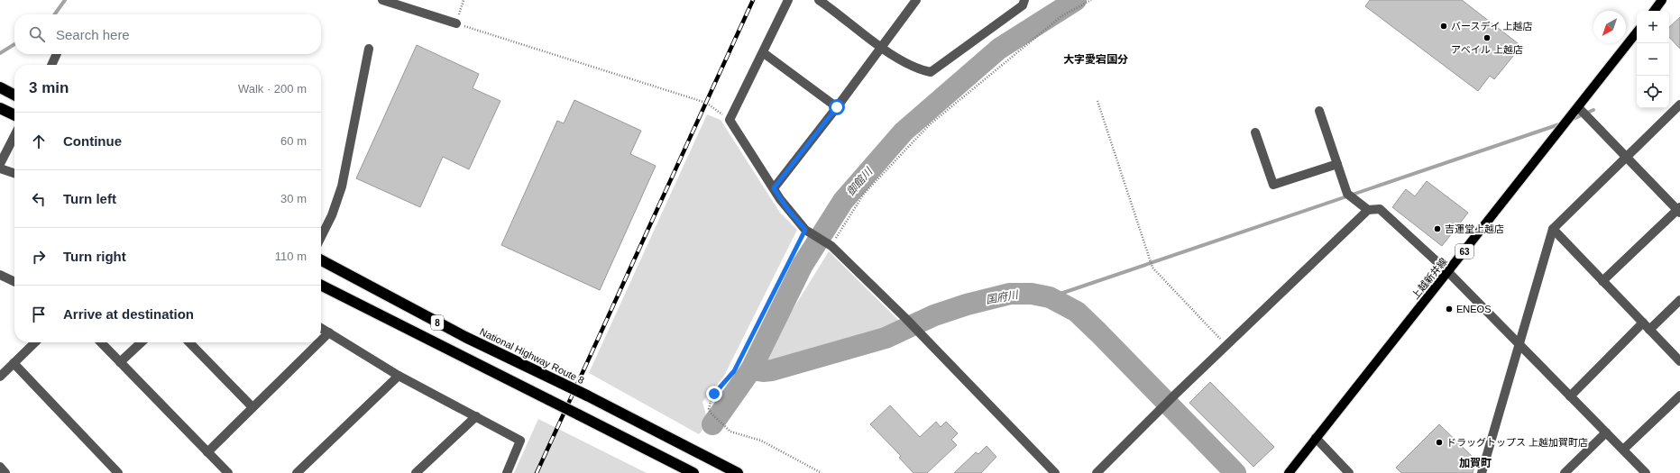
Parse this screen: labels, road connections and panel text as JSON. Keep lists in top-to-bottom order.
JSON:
{
  "streets": {
    "highway": ["8", "National Highway Route 8"],
    "main road": ["63", "上越新井線"]
  },
  "districts": ["大字愛宕国分", "加賀町"],
  "water": ["御館川", "国府川"],
  "places": [
    "バースデイ 上越店",
    "アベイル 上越店",
    "吉運堂上越店",
    "ENEOS",
    "ドラッグトップス 上越加賀町店"
  ],
  "north": "bottom left",
  "page": {
    "map_buttons": ["+", "−"],
    "search": "Search here",
    "heading": ["3 min", "Walk · 200 m"],
    "list": [
      ["Continue", "60 m"],
      ["Turn left", "30 m"],
      ["Turn right", "110 m"],
      "Arrive at destination"
    ]
  }
}
